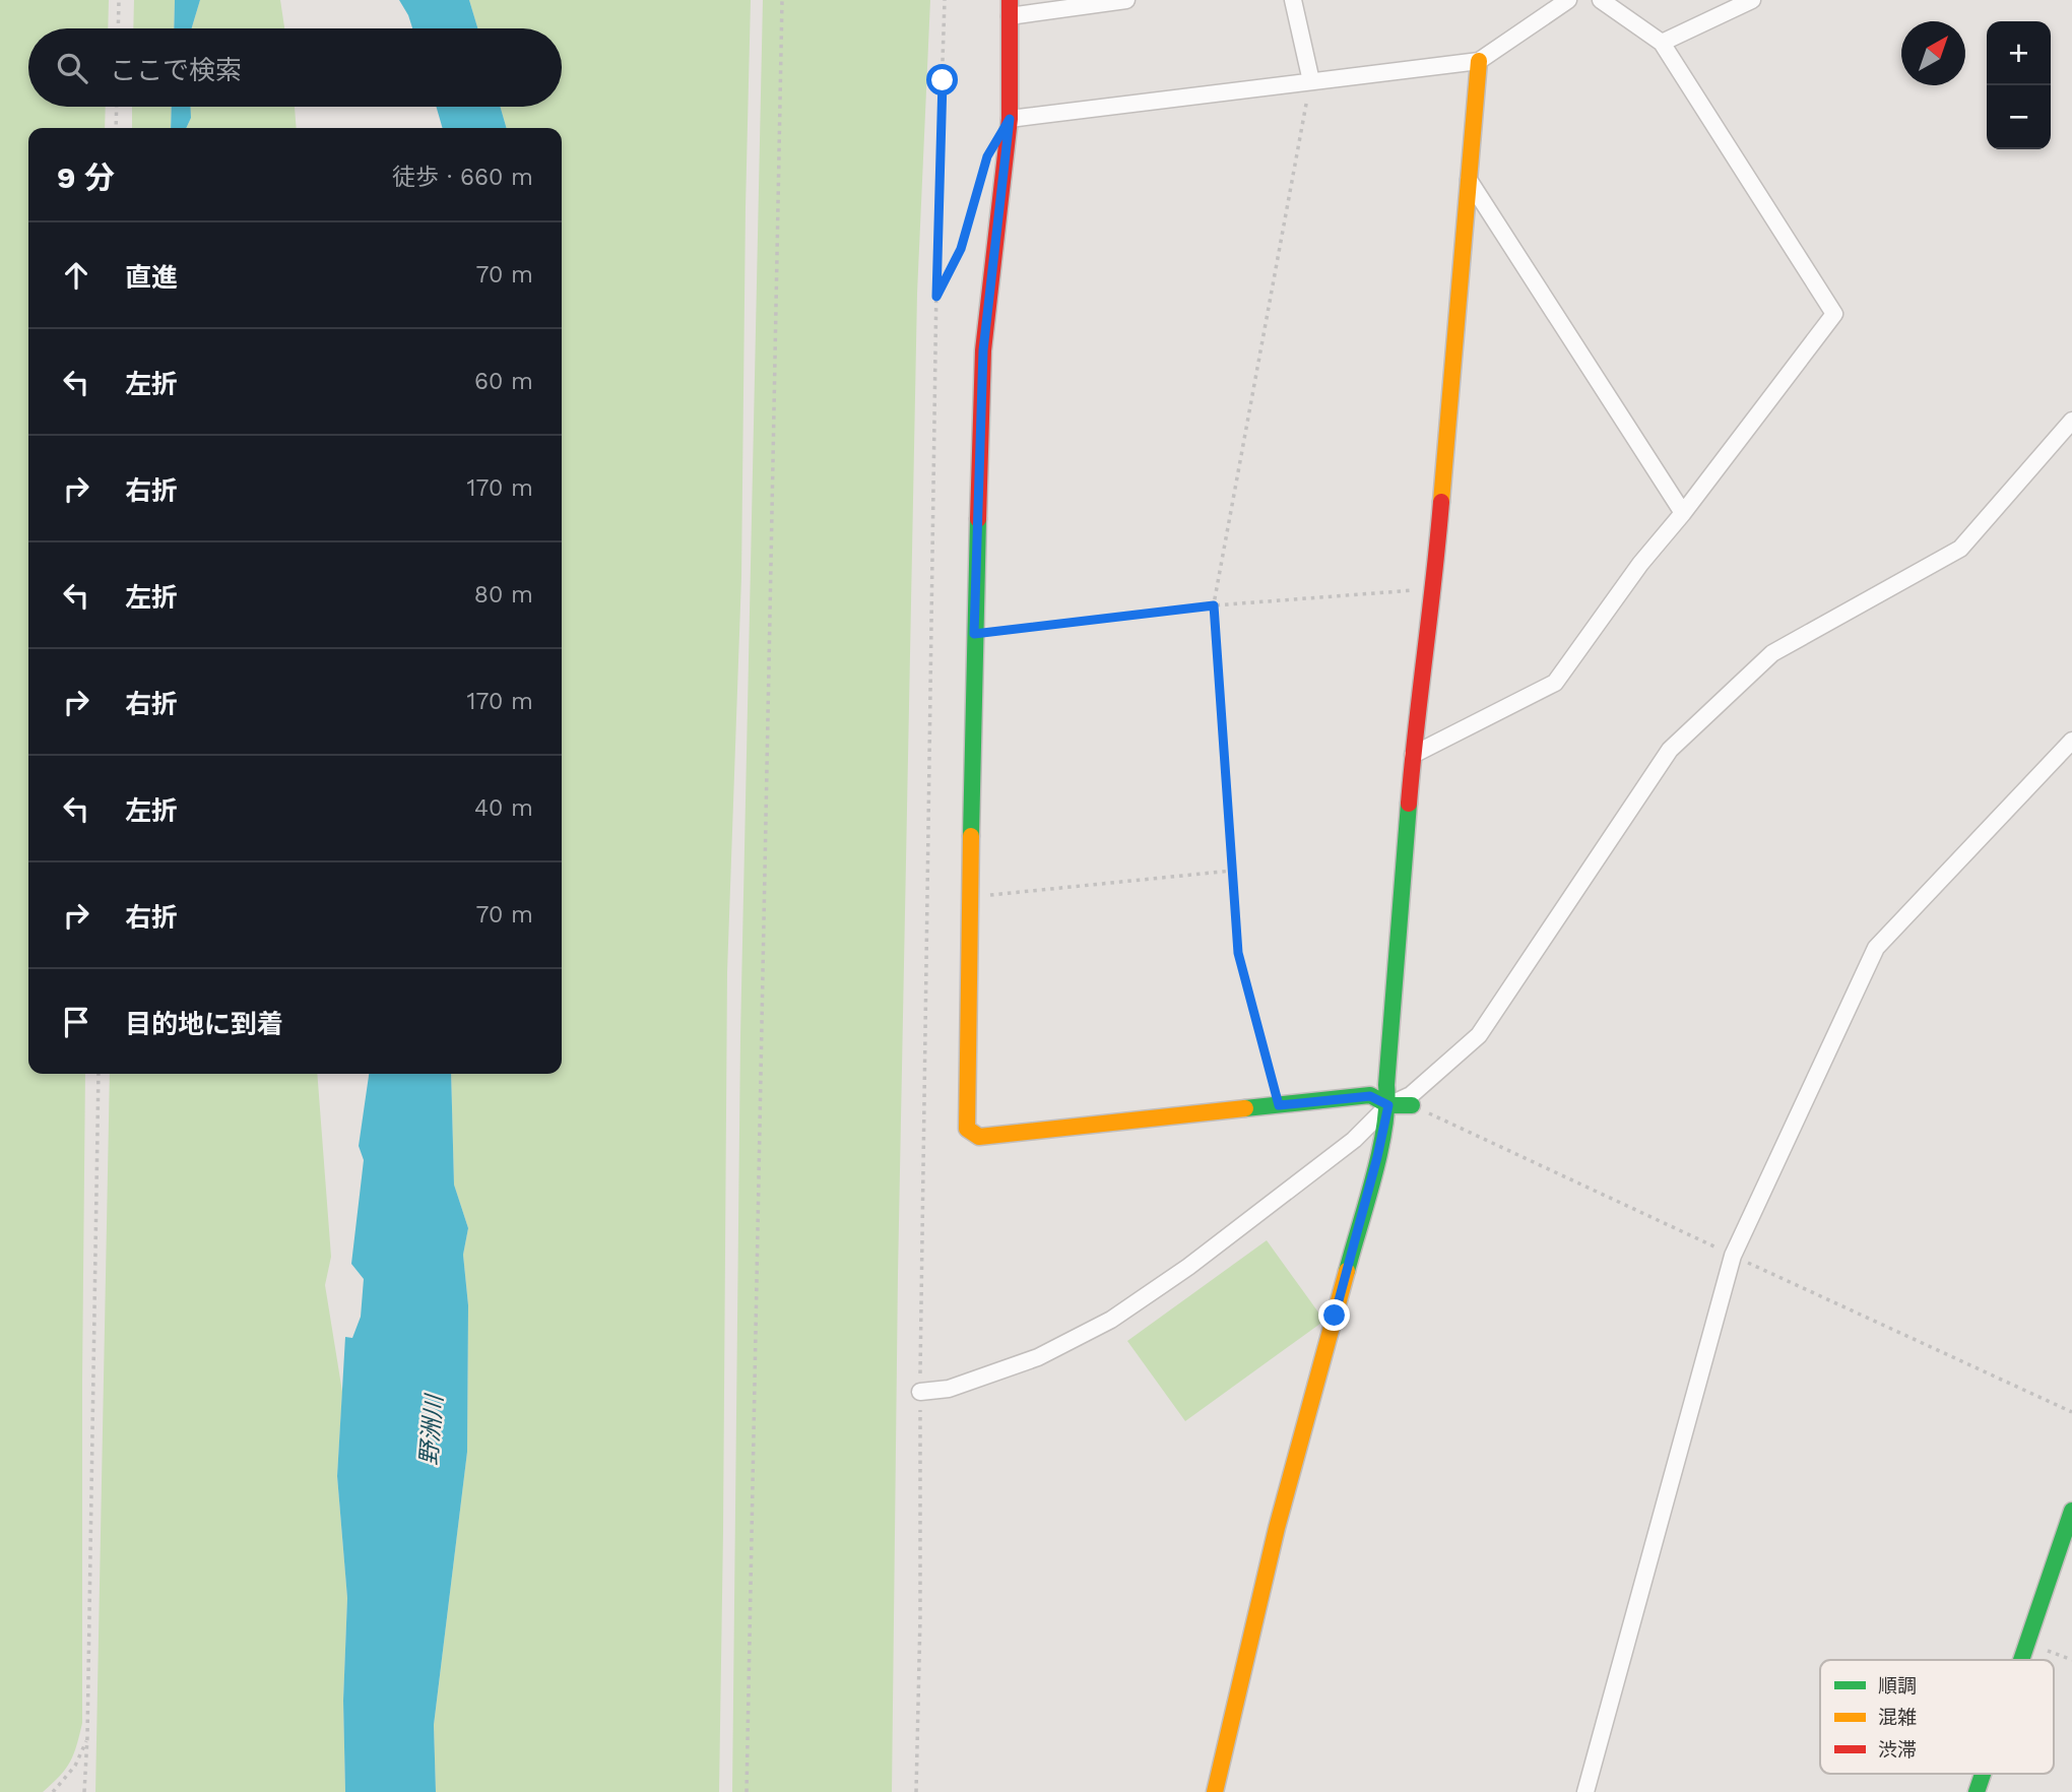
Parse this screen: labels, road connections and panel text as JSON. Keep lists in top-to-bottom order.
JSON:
{
  "water": ["野洲川"],
  "legend": ["順調", "混雑", "渋滞"],
  "north": "top right",
  "page": {
    "map_buttons": ["+", "−"],
    "search": "ここで検索",
    "heading": ["9 分", "徒歩 · 660 m"],
    "list": [
      ["直進", "70 m"],
      ["左折", "60 m"],
      ["右折", "170 m"],
      ["左折", "80 m"],
      ["右折", "170 m"],
      ["左折", "40 m"],
      ["右折", "70 m"],
      "目的地に到着"
    ]
  }
}
